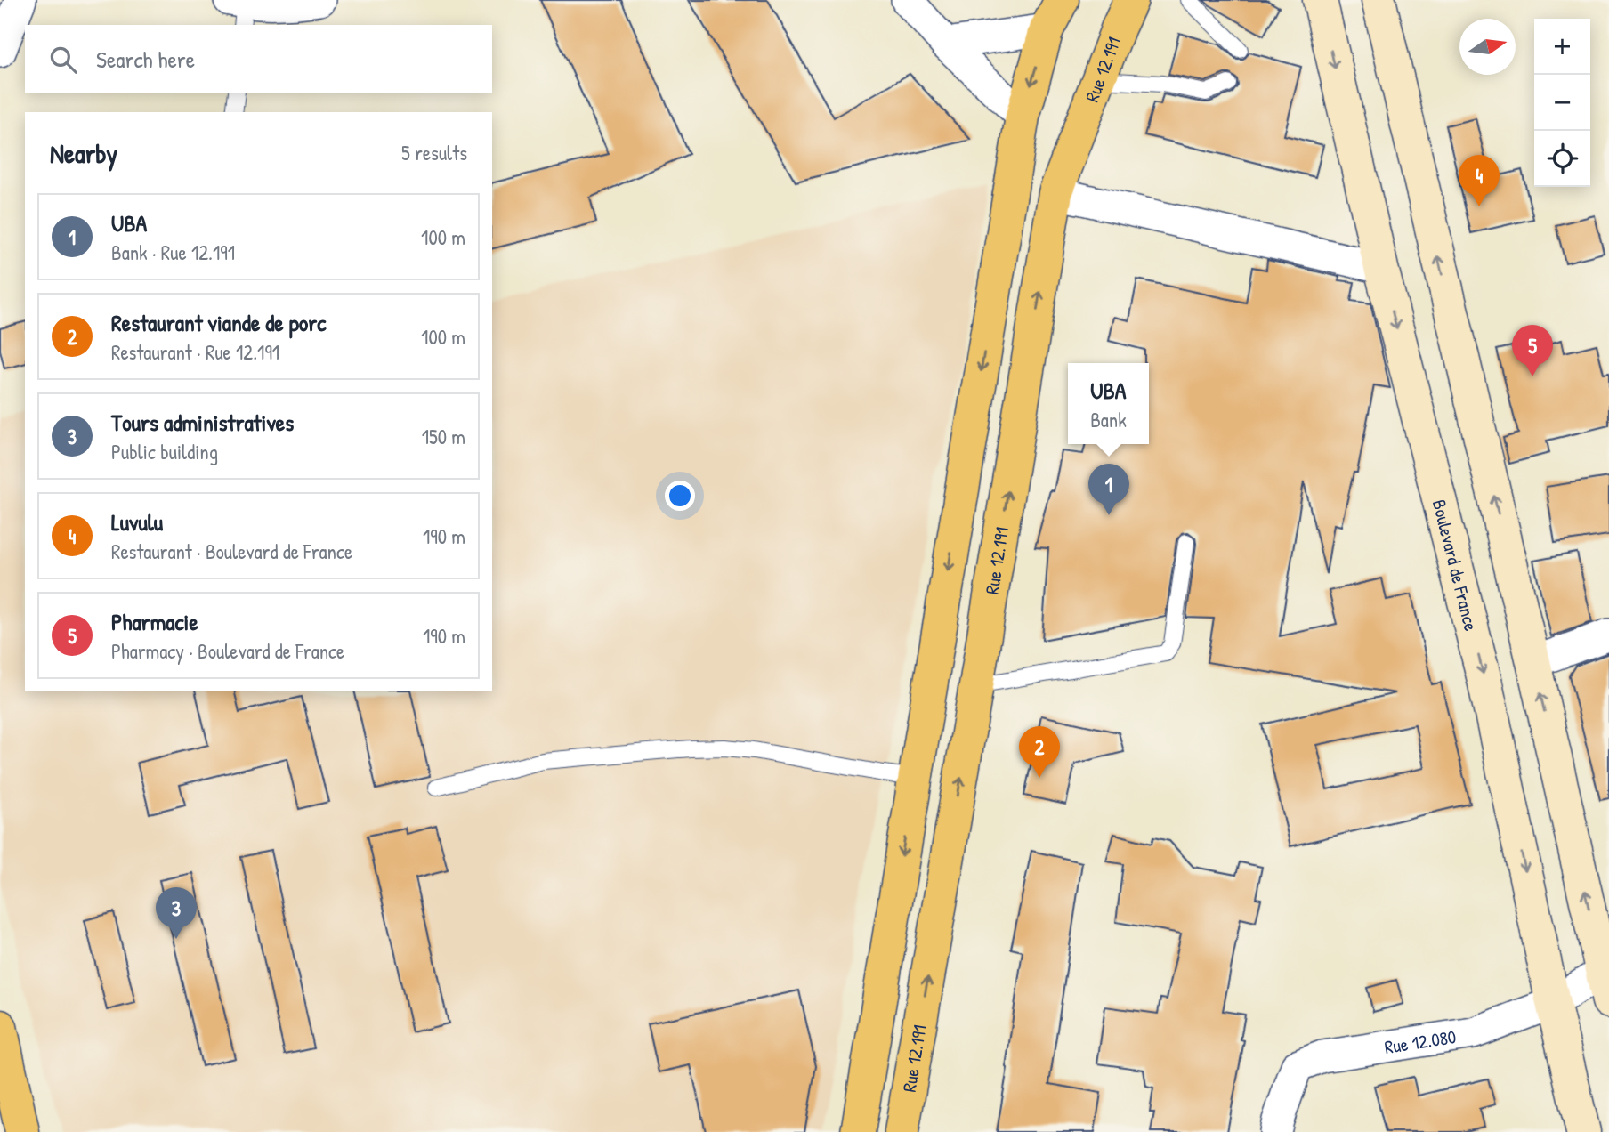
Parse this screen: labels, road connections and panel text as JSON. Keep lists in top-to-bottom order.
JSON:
{
  "streets": {
    "main road": ["Rue 12.191"],
    "street": ["Boulevard de France", "Rue 12.080"]
  },
  "crossings": [
    ["Boulevard de France", "Rue 12.080"]
  ],
  "north": "right",
  "page": {
    "map_buttons": ["+", "−"],
    "search": "Search here",
    "heading": ["Nearby", "5 results"],
    "pins": [
      "4",
      "5",
      "1",
      "2",
      "3"
    ],
    "list": [
      {
        "mark": "1",
        "name": "UBA",
        "note": "Bank · Rue 12.191",
        "value": "100 m"
      },
      {
        "mark": "2",
        "name": "Restaurant viande de porc",
        "note": "Restaurant · Rue 12.191",
        "value": "100 m"
      },
      {
        "mark": "3",
        "name": "Tours administratives",
        "note": "Public building",
        "value": "150 m"
      },
      {
        "mark": "4",
        "name": "Luvulu",
        "note": "Restaurant · Boulevard de France",
        "value": "190 m"
      },
      {
        "mark": "5",
        "name": "Pharmacie",
        "note": "Pharmacy · Boulevard de France",
        "value": "190 m"
      }
    ],
    "popup": ["UBA", "Bank"]
  }
}
